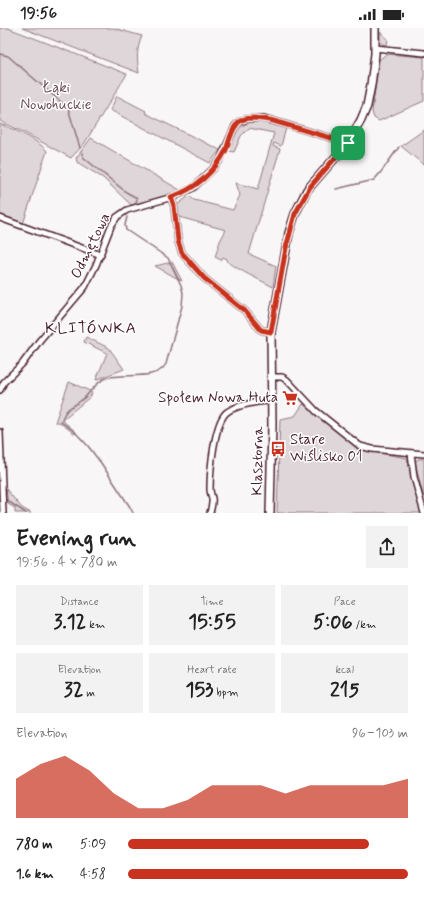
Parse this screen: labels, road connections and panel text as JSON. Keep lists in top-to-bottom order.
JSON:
{
  "streets": {
    "street": ["Odmętowa", "Klasztorna"]
  },
  "crossings": [
    ["Odmętowa", "Klasztorna"]
  ],
  "districts": ["KLITÓWKA"],
  "parks": ["Łąki Nowohuckie"],
  "places": {
    "supermarket": ["Społem Nowa Huta"],
    "bus stop": ["Stare Wiślisko 01"]
  },
  "page": {
    "status": "19:56",
    "heading": ["Evening run", "19:56 · 4 × 780 m"],
    "stats": [
      ["Distance", "3.12 km"],
      ["Time", "15:55"],
      ["Pace", "5:06 /km"],
      ["Elevation", "32 m"],
      ["Heart rate", "153 bpm"],
      ["kcal", "215"]
    ],
    "chart": ["Elevation", "96–103 m"],
    "list": [
      {
        "name": "780 m",
        "note": "5:09"
      },
      {
        "name": "1.6 km",
        "note": "4:58"
      }
    ]
  }
}
